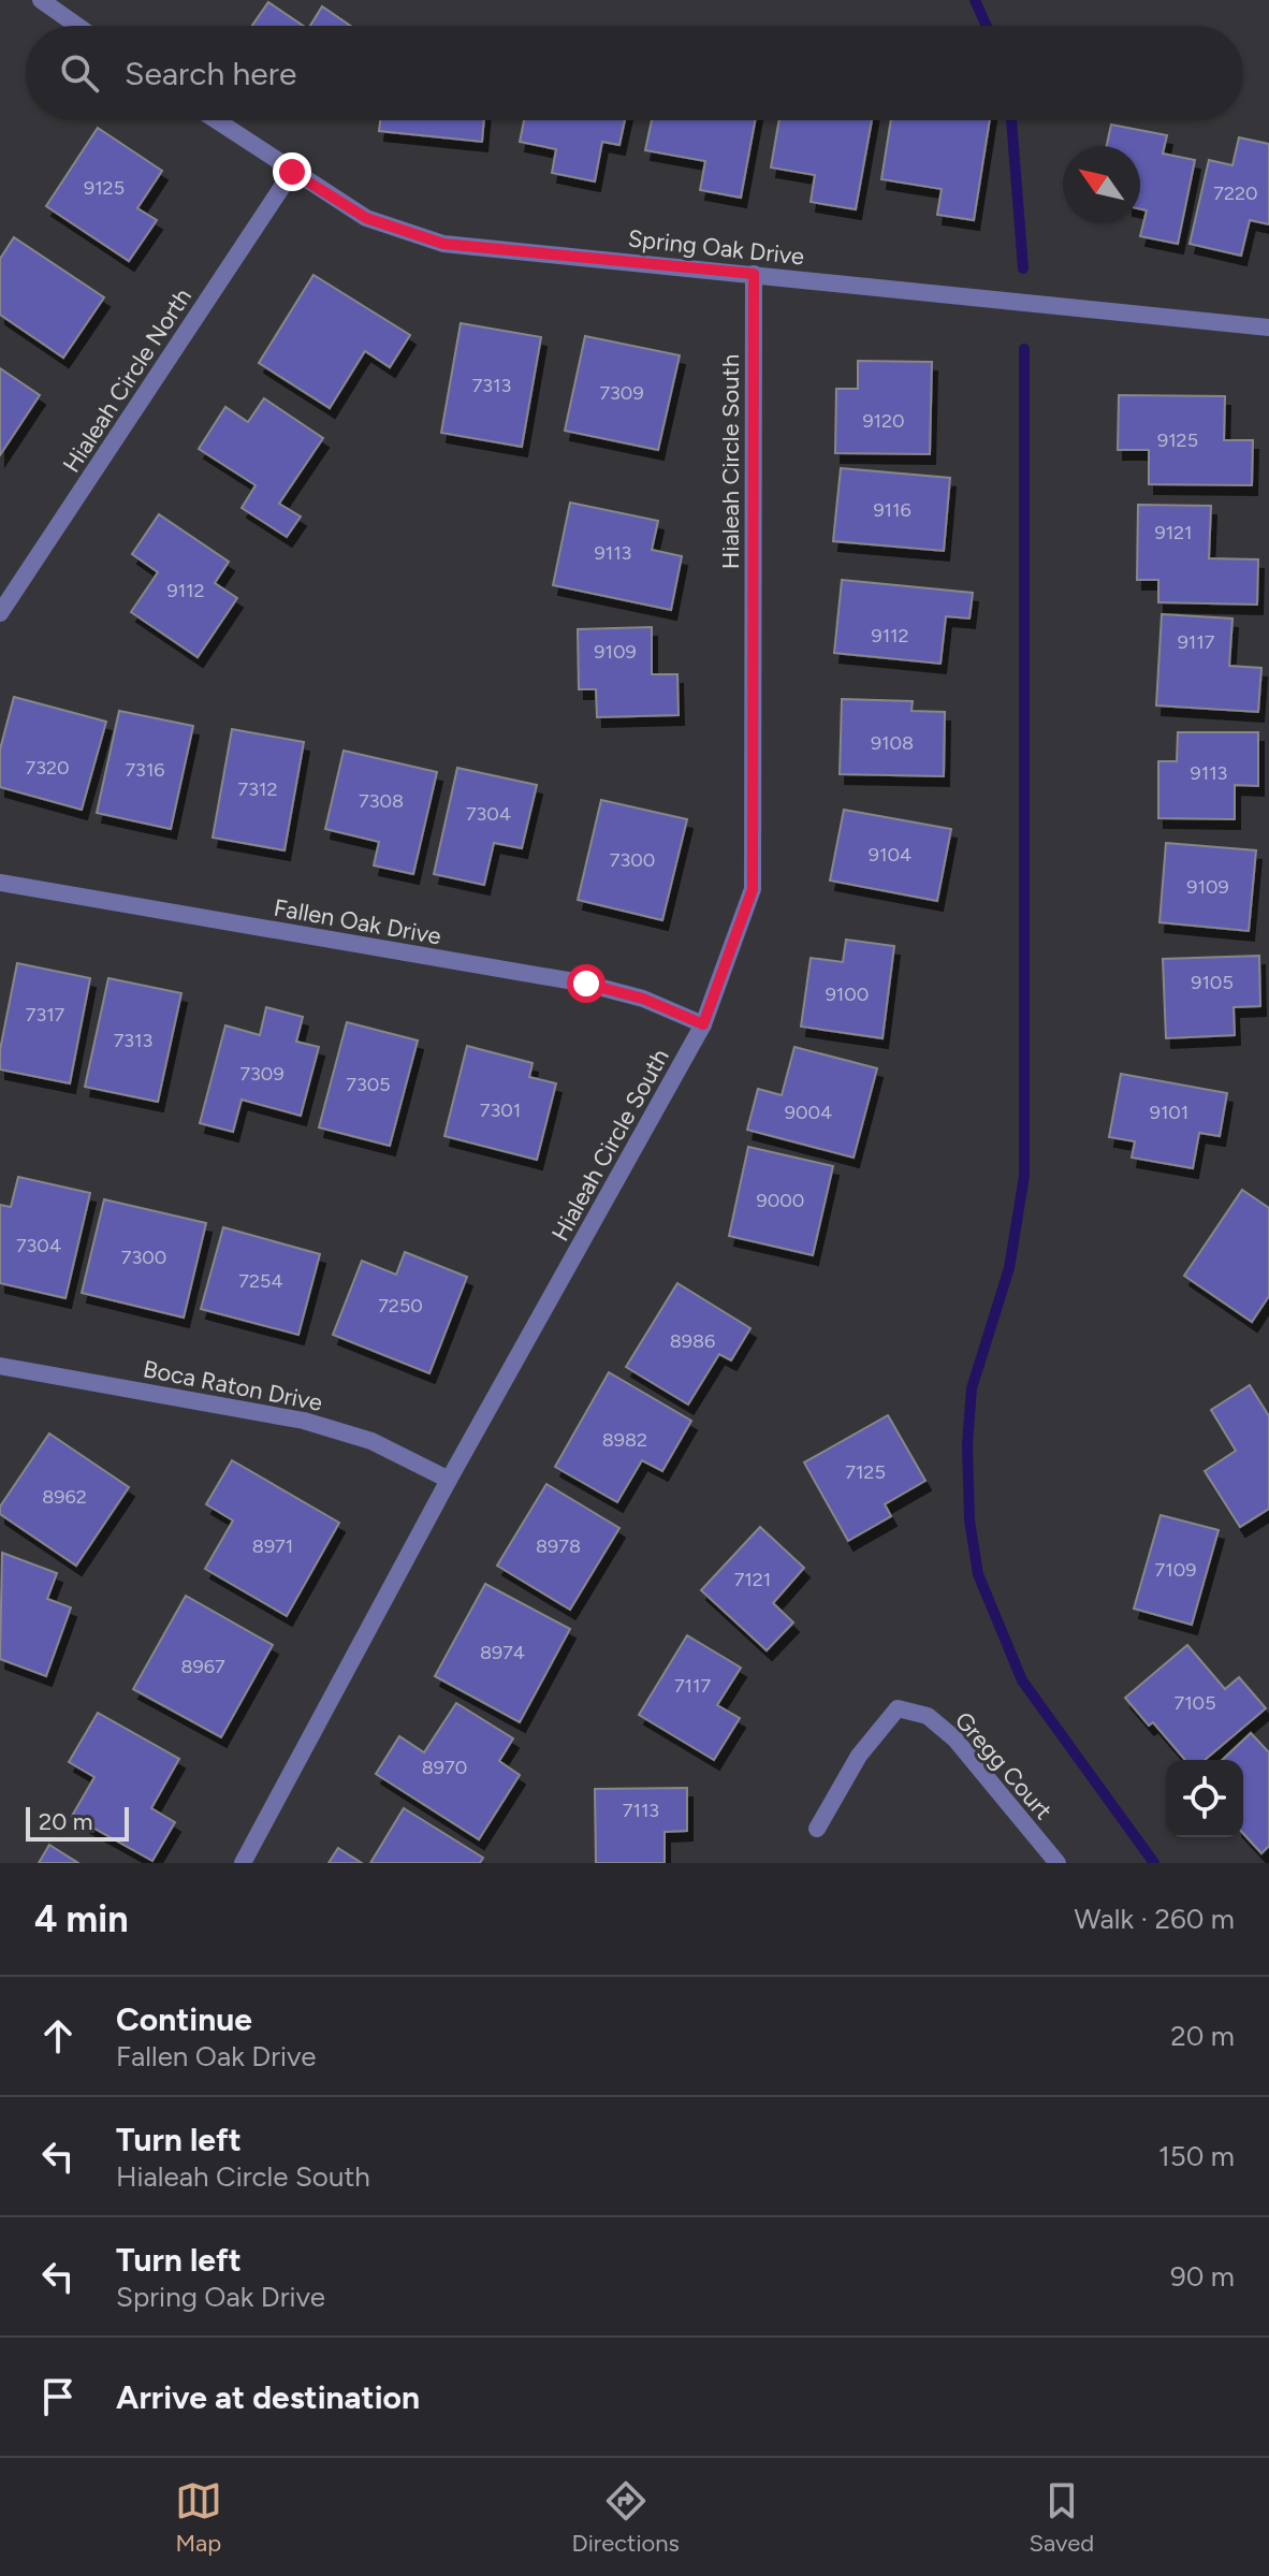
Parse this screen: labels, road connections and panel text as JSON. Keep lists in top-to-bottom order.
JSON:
{
  "streets": {
    "street": [
      "Spring Oak Drive",
      "Hialeah Circle North",
      "Hialeah Circle South",
      "Fallen Oak Drive",
      "Boca Raton Drive",
      "Gregg Court"
    ]
  },
  "crossings": [
    ["Spring Oak Drive", "Hialeah Circle North"],
    ["Spring Oak Drive", "Hialeah Circle South"],
    ["Hialeah Circle South", "Fallen Oak Drive"],
    ["Hialeah Circle South", "Boca Raton Drive"]
  ],
  "house_numbers": [
    "9125",
    "7220",
    "7313",
    "7309",
    "9120",
    "9125",
    "9116",
    "9121",
    "9113",
    "9112",
    "9112",
    "9117",
    "9109",
    "9108",
    "7320",
    "7316",
    "9113",
    "7312",
    "7308",
    "7304",
    "9104",
    "7300",
    "9109",
    "9105",
    "9100",
    "7317",
    "7313",
    "7309",
    "7305",
    "7301",
    "9004",
    "9101",
    "9000",
    "7304",
    "7300",
    "7254",
    "7250",
    "8986",
    "8982",
    "7125",
    "8962",
    "8971",
    "8978",
    "7109",
    "7121",
    "8974",
    "8967",
    "7117",
    "7105",
    "8970",
    "7113"
  ],
  "scale_bar": "20 m",
  "north": "top left",
  "page": {
    "search": "Search here",
    "scale": "20 m",
    "heading": ["4 min", "Walk · 260 m"],
    "list": [
      ["Continue", "Fallen Oak Drive", "20 m"],
      ["Turn left", "Hialeah Circle South", "150 m"],
      ["Turn left", "Spring Oak Drive", "90 m"],
      "Arrive at destination"
    ],
    "nav": ["Map", "Directions", "Saved"]
  }
}
